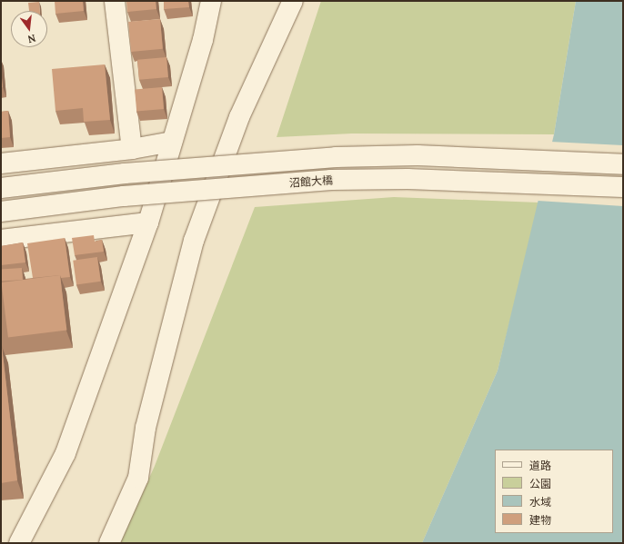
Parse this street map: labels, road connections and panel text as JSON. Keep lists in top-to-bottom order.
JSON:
{
  "streets": {
    "street": ["沼館大橋"]
  },
  "legend": [
    "道路",
    "公園",
    "水域",
    "建物"
  ],
  "north": "bottom"
}
